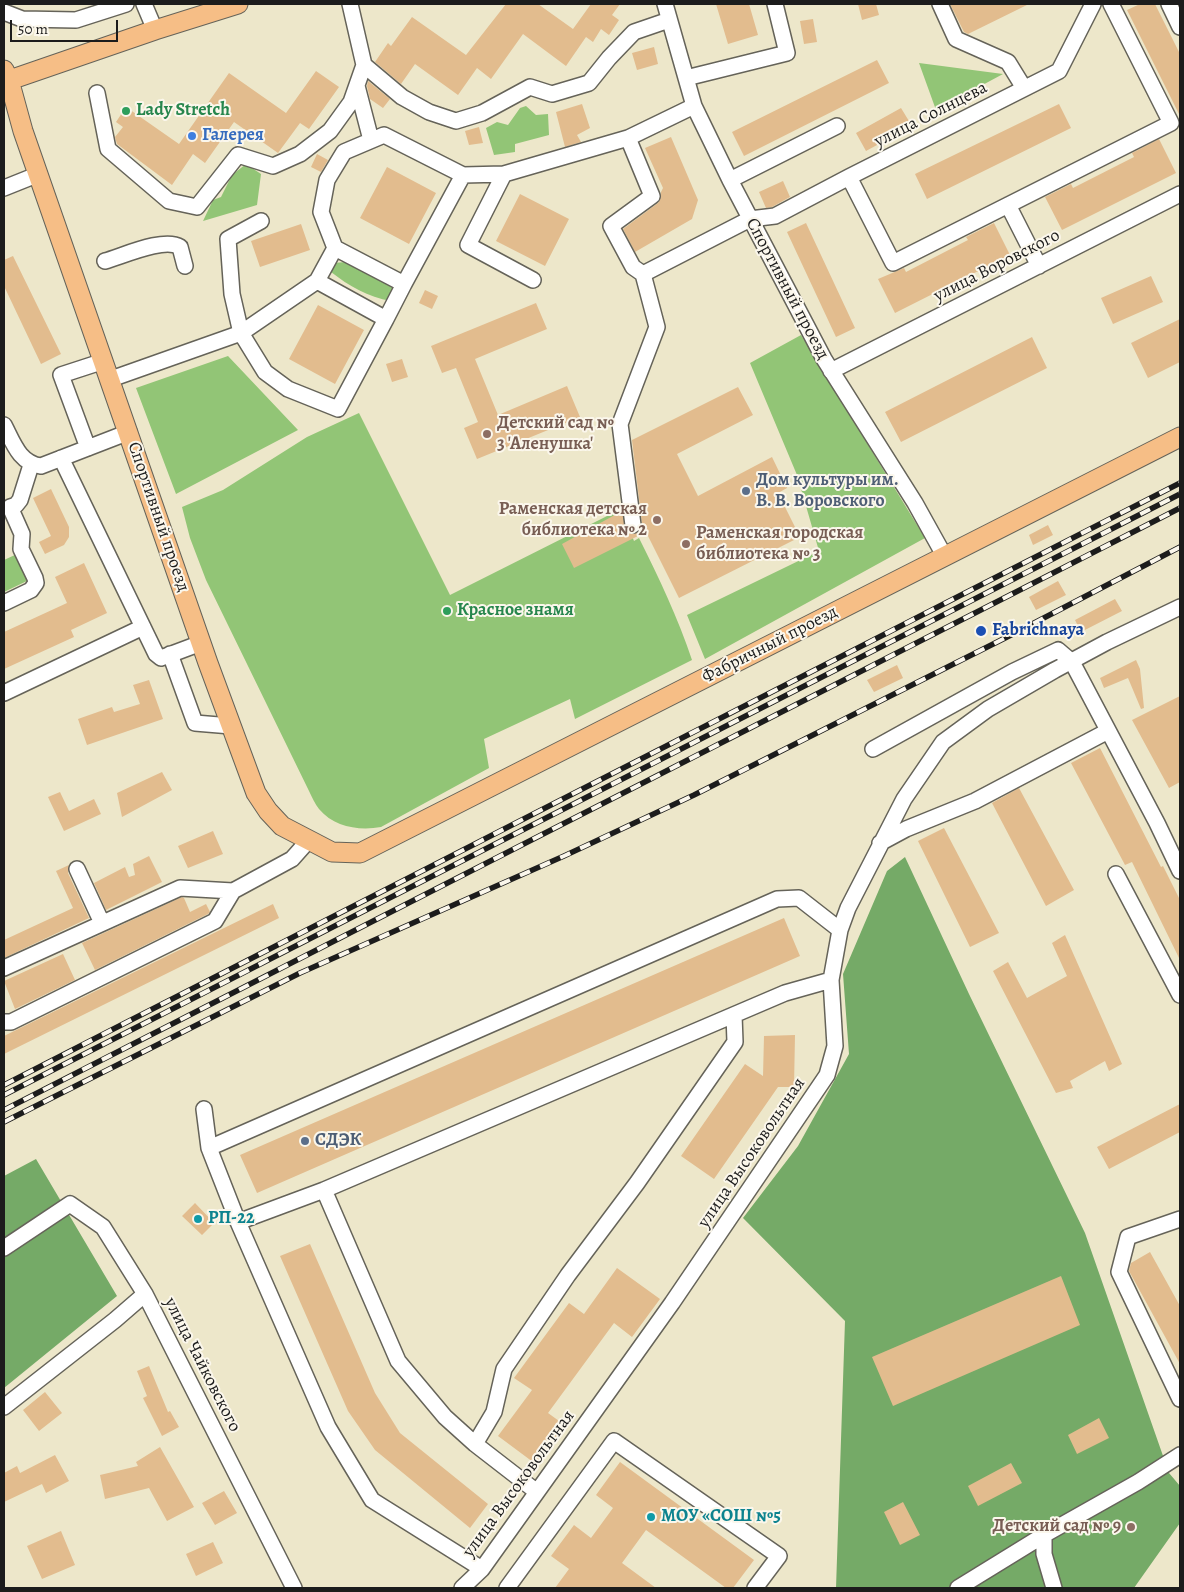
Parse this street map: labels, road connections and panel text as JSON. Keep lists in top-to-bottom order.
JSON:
{
  "streets": {
    "main road": ["Спортивный проезд", "Фабричный проезд"],
    "street": [
      "улица Солнцева",
      "улица Воровского",
      "улица Высоковольтная",
      "улица Чайковского"
    ]
  },
  "crossings": [
    ["улица Солнцева", "Спортивный проезд"],
    ["улица Воровского", "Спортивный проезд"],
    ["Спортивный проезд", "Фабричный проезд"]
  ],
  "places": [
    "Lady Stretch",
    "Галерея",
    "Детский сад № 3 'Аленушка'",
    "Дом культуры им. В. В. Воровского",
    "Раменская детская библиотека № 2",
    "Раменская городская библиотека № 3",
    "Красное знамя",
    "Fabrichnaya",
    "СДЭК",
    "РП-22",
    "МОУ «СОШ №5",
    "Детский сад № 9"
  ],
  "scale_bar": "50 m"
}
